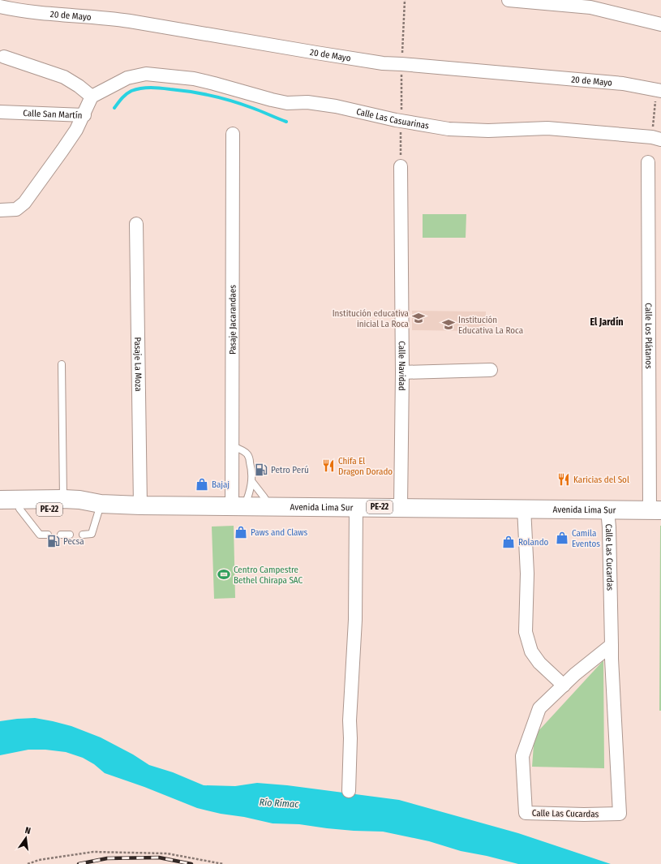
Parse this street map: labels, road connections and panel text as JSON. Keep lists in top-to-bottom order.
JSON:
{
  "streets": {
    "highway": ["Avenida Lima Sur", "PE-22"],
    "street": [
      "20 de Mayo",
      "Calle San Martín",
      "Calle Las Casuarinas",
      "Pasaje Jacarandaes",
      "Calle Los Plátanos",
      "Pasaje La Moza",
      "Calle Navidad",
      "Calle Las Cucardas"
    ]
  },
  "crossings": [
    ["Calle San Martín", "Calle Las Casuarinas"],
    ["Pasaje Jacarandaes", "Avenida Lima Sur"],
    ["Calle Los Plátanos", "Avenida Lima Sur"],
    ["Pasaje La Moza", "Avenida Lima Sur"],
    ["Calle Navidad", "Avenida Lima Sur"],
    ["Avenida Lima Sur", "Calle Las Cucardas"]
  ],
  "districts": ["El Jardín"],
  "water": ["Río Rímac"],
  "places": {
    "school or university": ["Institución educativa inicial La Roca", "Institución Educativa La Roca"],
    "restaurant": ["Chifa El Dragon Dorado", "Karicias del Sol"],
    "fuel station": ["Petro Perú", "Pecsa"],
    "shop": [
      "Bajaj",
      "Paws and Claws",
      "Camila Eventos",
      "Rolando"
    ],
    "sports": ["Centro Campestre Bethel Chirapa SAC"]
  },
  "north": "top"
}
